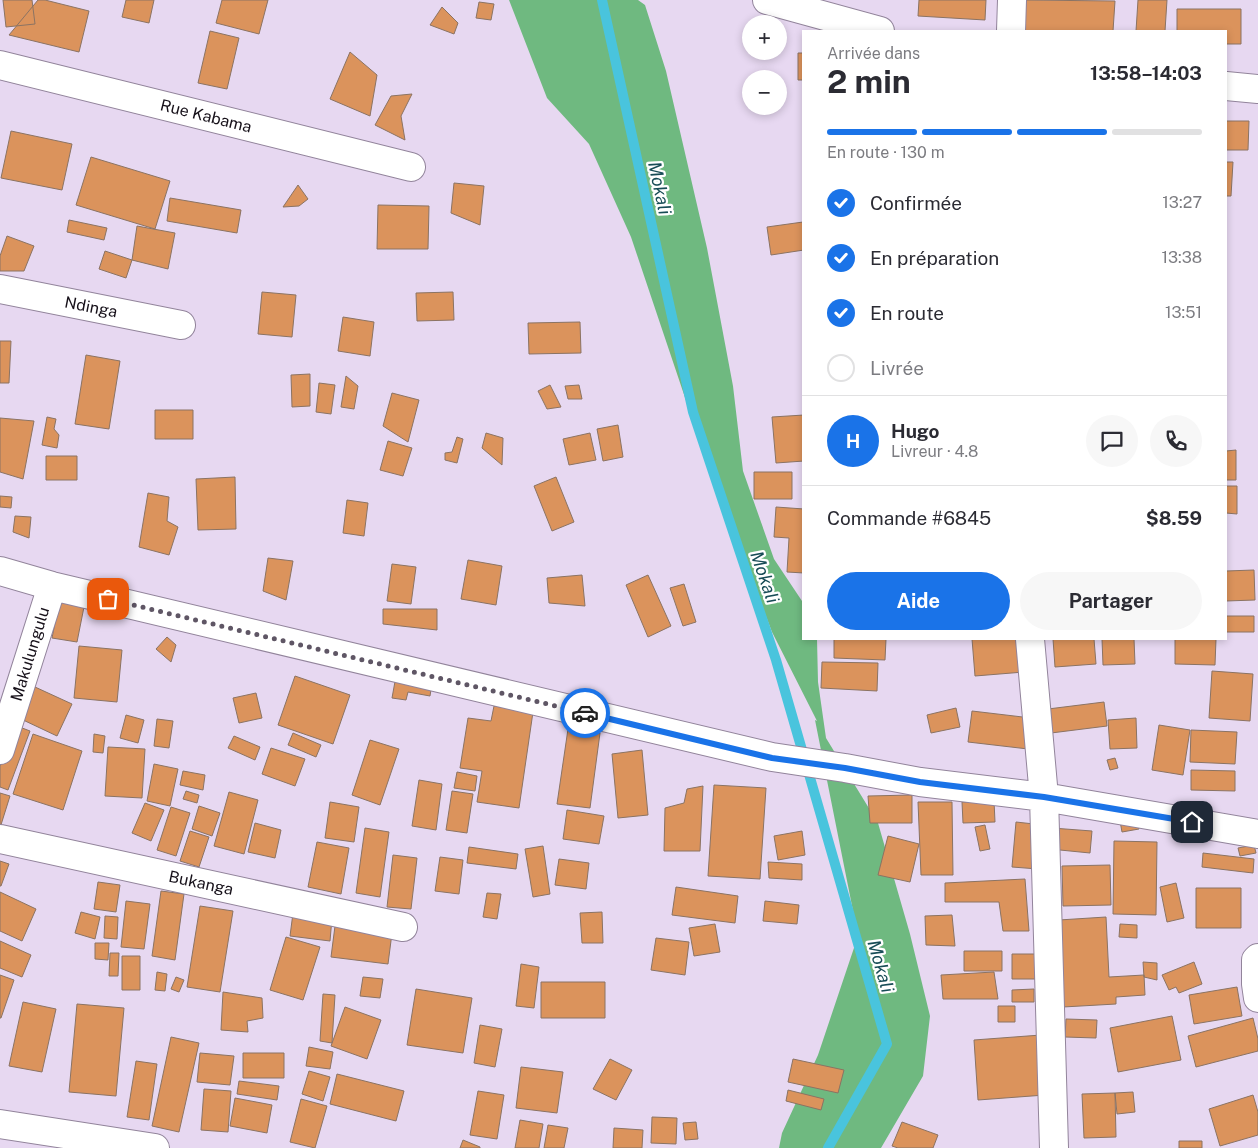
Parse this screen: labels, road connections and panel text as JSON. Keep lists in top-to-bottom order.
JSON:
{
  "streets": {
    "street": [
      "Rue Kabama",
      "Ndinga",
      "Makulungulu",
      "Bukanga"
    ]
  },
  "water": ["Mokali"],
  "page": {
    "map_buttons": ["+", "−"],
    "heading": ["2 min", "Arrivée dans", "13:58–14:03"],
    "panel": [
      "Hugo",
      "Livreur · 4.8",
      "Commande #6845",
      "$8.59"
    ],
    "bar": "En route · 130 m",
    "list": [
      ["Confirmée", "13:27"],
      ["En préparation", "13:38"],
      ["En route", "13:51"],
      "Livrée"
    ],
    "round": "H",
    "buttons": ["Aide", "Partager"]
  }
}
